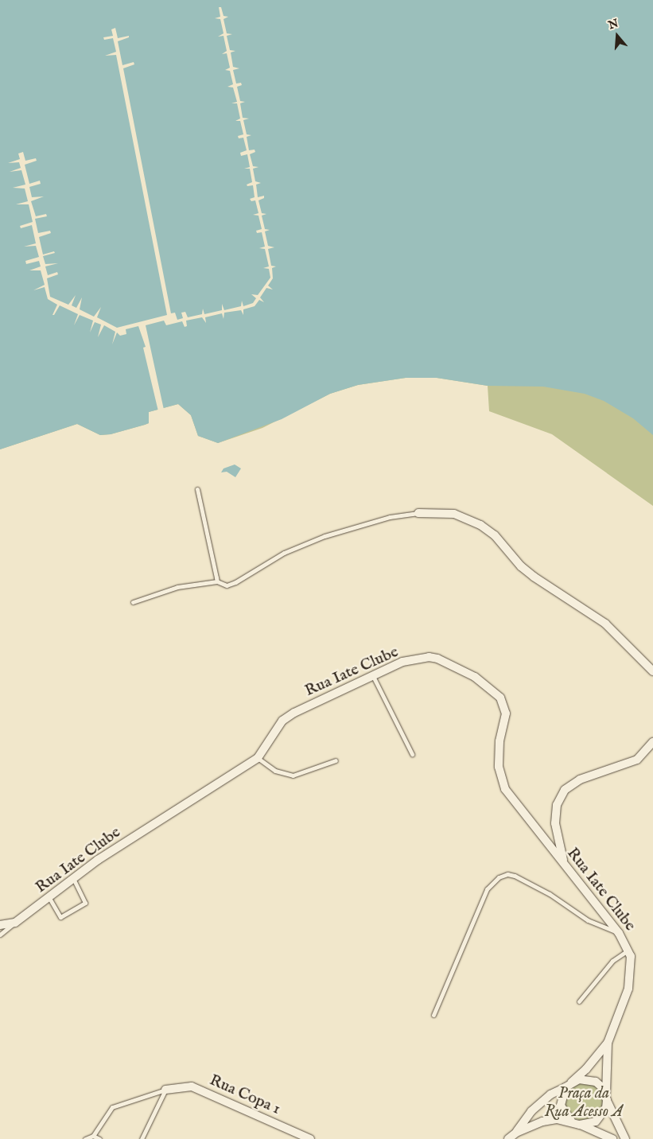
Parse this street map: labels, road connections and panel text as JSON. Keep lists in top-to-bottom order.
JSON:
{
  "streets": {
    "street": ["Rua Iate Clube", "Rua Copa 1"]
  },
  "parks": ["Praça da Rua Acesso A"],
  "north": "top"
}
